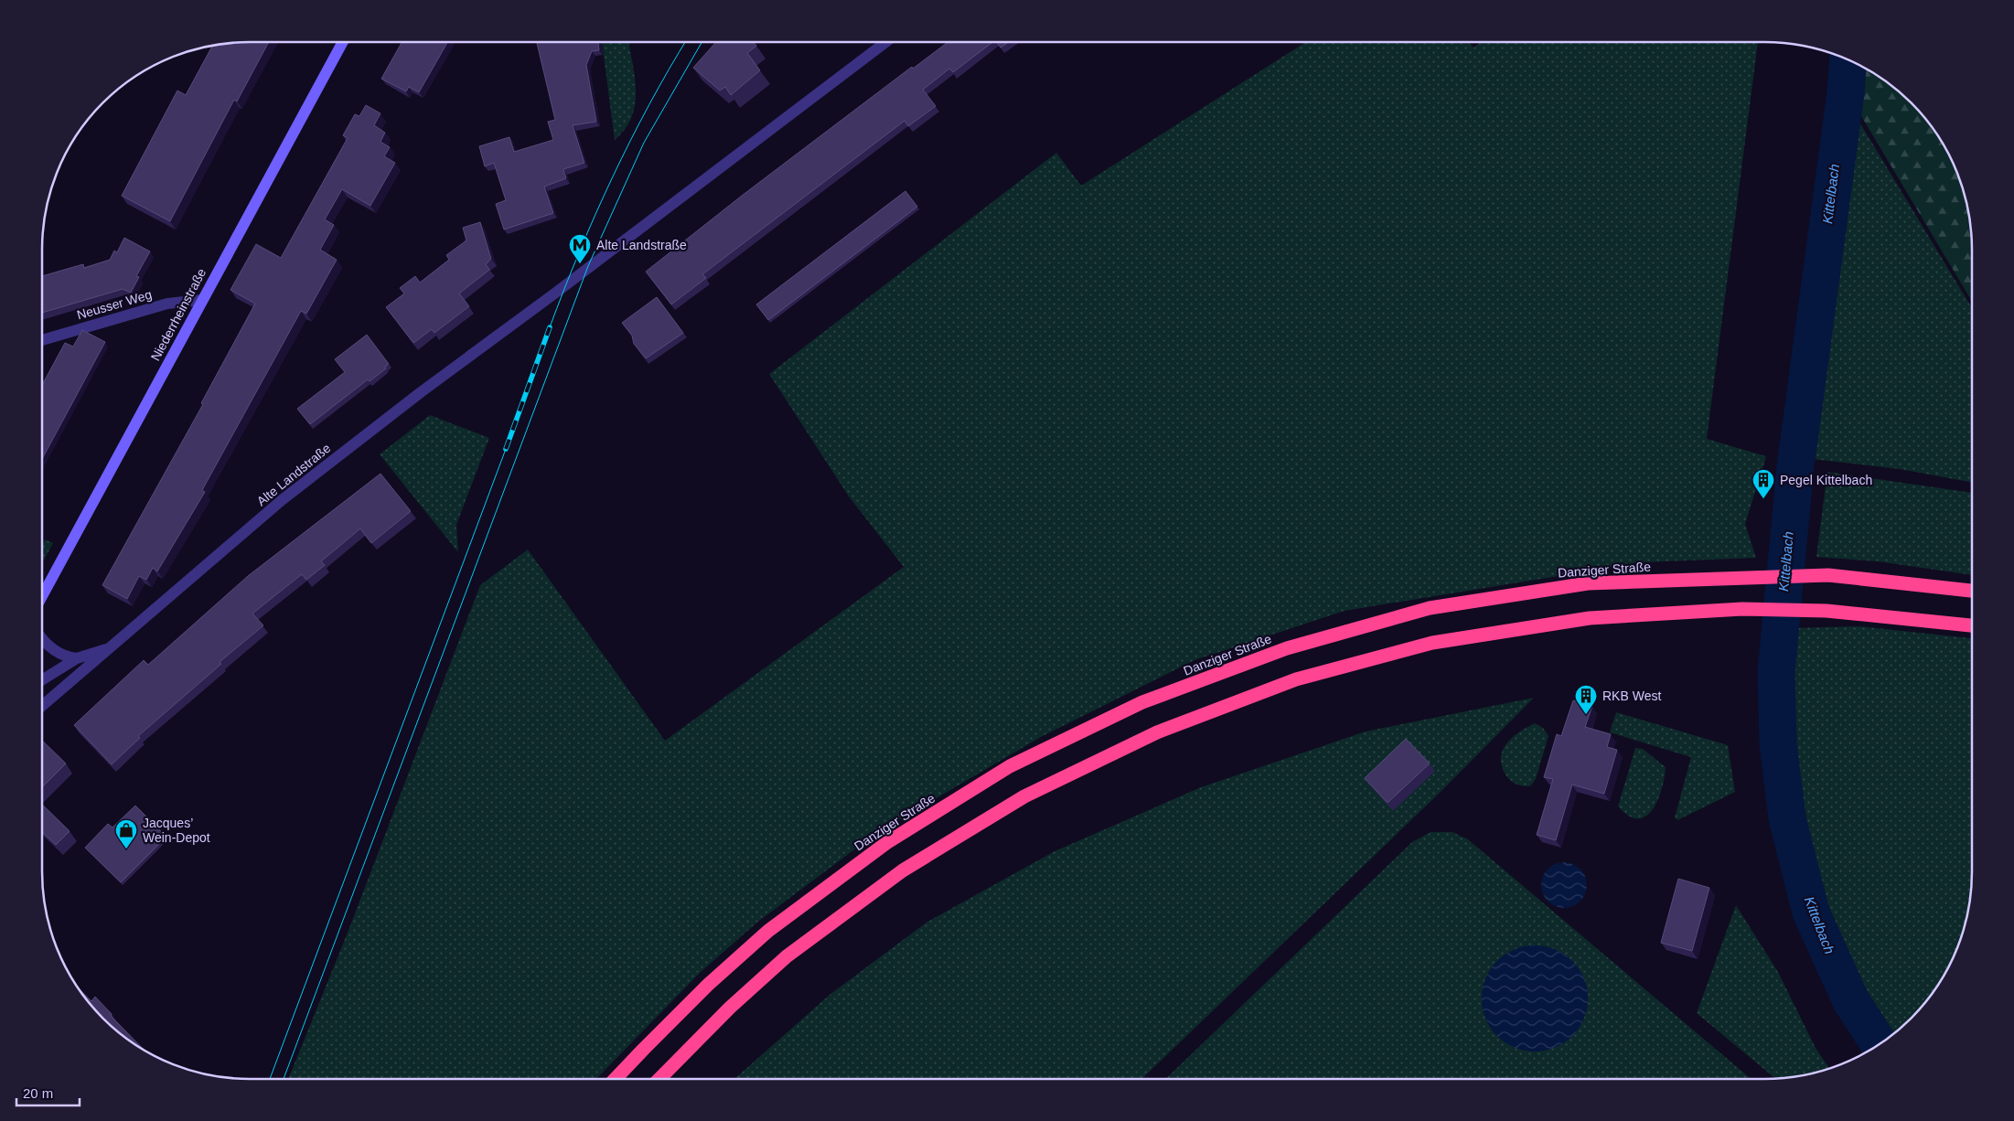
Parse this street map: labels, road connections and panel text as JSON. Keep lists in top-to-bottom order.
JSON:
{
  "streets": {
    "highway": ["Danziger Straße"],
    "main road": ["Niederrheinstraße"],
    "street": ["Neusser Weg", "Alte Landstraße"]
  },
  "crossings": [
    ["Neusser Weg", "Niederrheinstraße"]
  ],
  "water": ["Kittelbach"],
  "places": {
    "metro station": ["Alte Landstraße"],
    "building": ["Pegel Kittelbach", "RKB West"],
    "shop": ["Jacques’ Wein-Depot"]
  },
  "scale_bar": "20 m"
}
